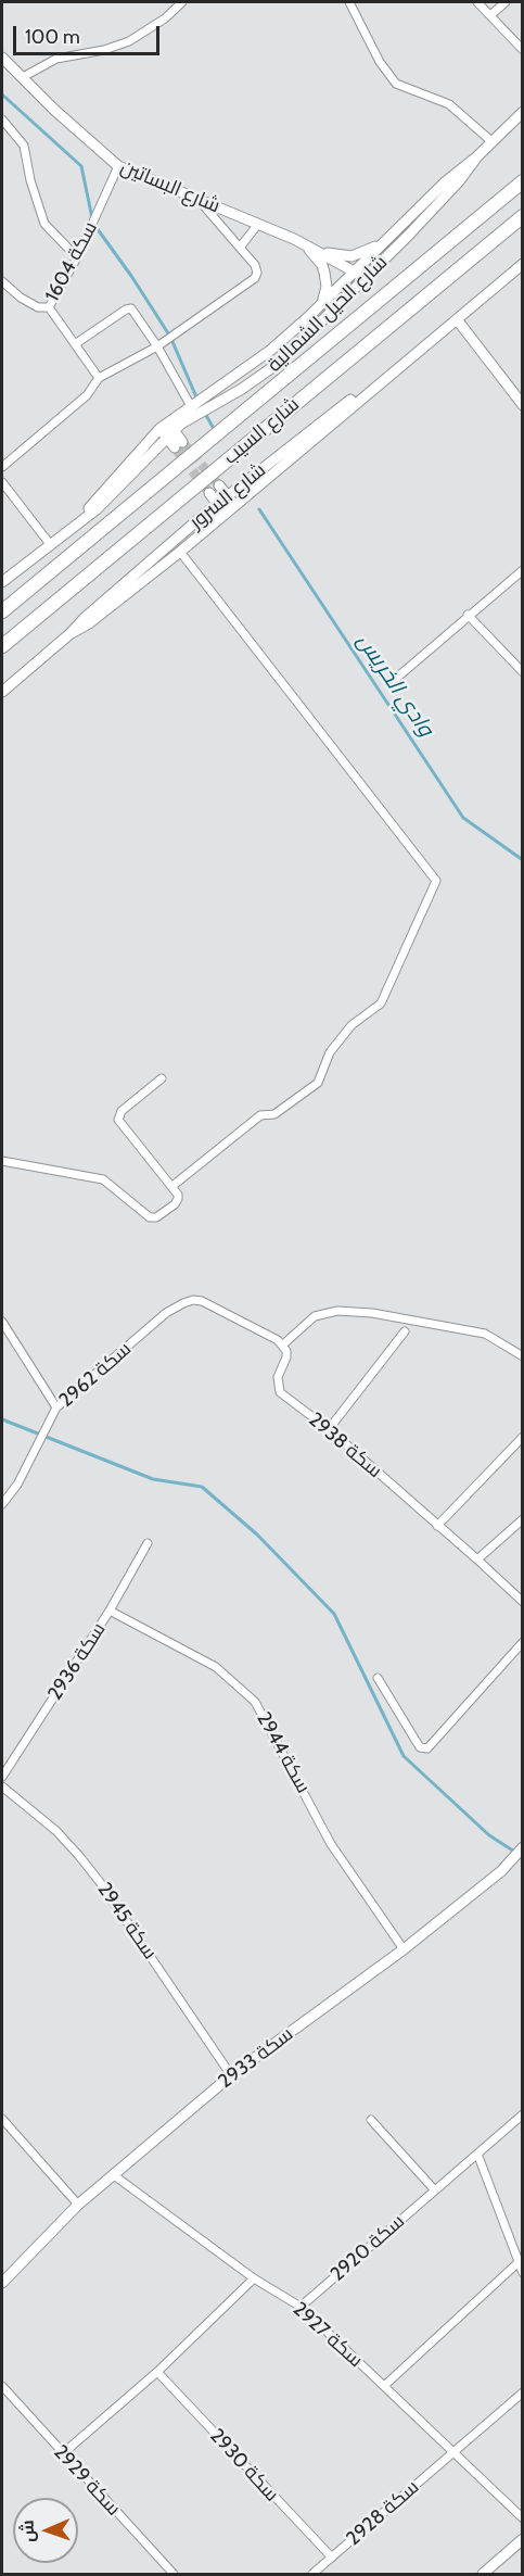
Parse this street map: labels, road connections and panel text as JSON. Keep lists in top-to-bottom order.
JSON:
{
  "streets": {
    "highway": ["شارع السيب"],
    "street": [
      "شارع البساتين",
      "سكة 1604",
      "شارع الحيل الشمالية",
      "شارع السرور",
      "سكة 2962",
      "سكة 2938",
      "سكة 2936",
      "سكة 2944",
      "سكة 2945",
      "سكة 2933",
      "سكة 2920",
      "سكة 2927",
      "سكة 2930",
      "سكة 2929",
      "سكة 2928"
    ]
  },
  "crossings": [
    ["شارع البساتين", "سكة 1604"],
    ["شارع البساتين", "شارع الحيل الشمالية"],
    ["سكة 2962", "سكة 2938"],
    ["سكة 2936", "سكة 2944"],
    ["سكة 2944", "سكة 2933"],
    ["سكة 2945", "سكة 2933"],
    ["سكة 2933", "سكة 2927"],
    ["سكة 2920", "سكة 2927"],
    ["سكة 2927", "سكة 2928"],
    ["سكة 2930", "سكة 2928"]
  ],
  "water": ["وادي الخريس"],
  "scale_bar": "100 m",
  "north": "left"
}
